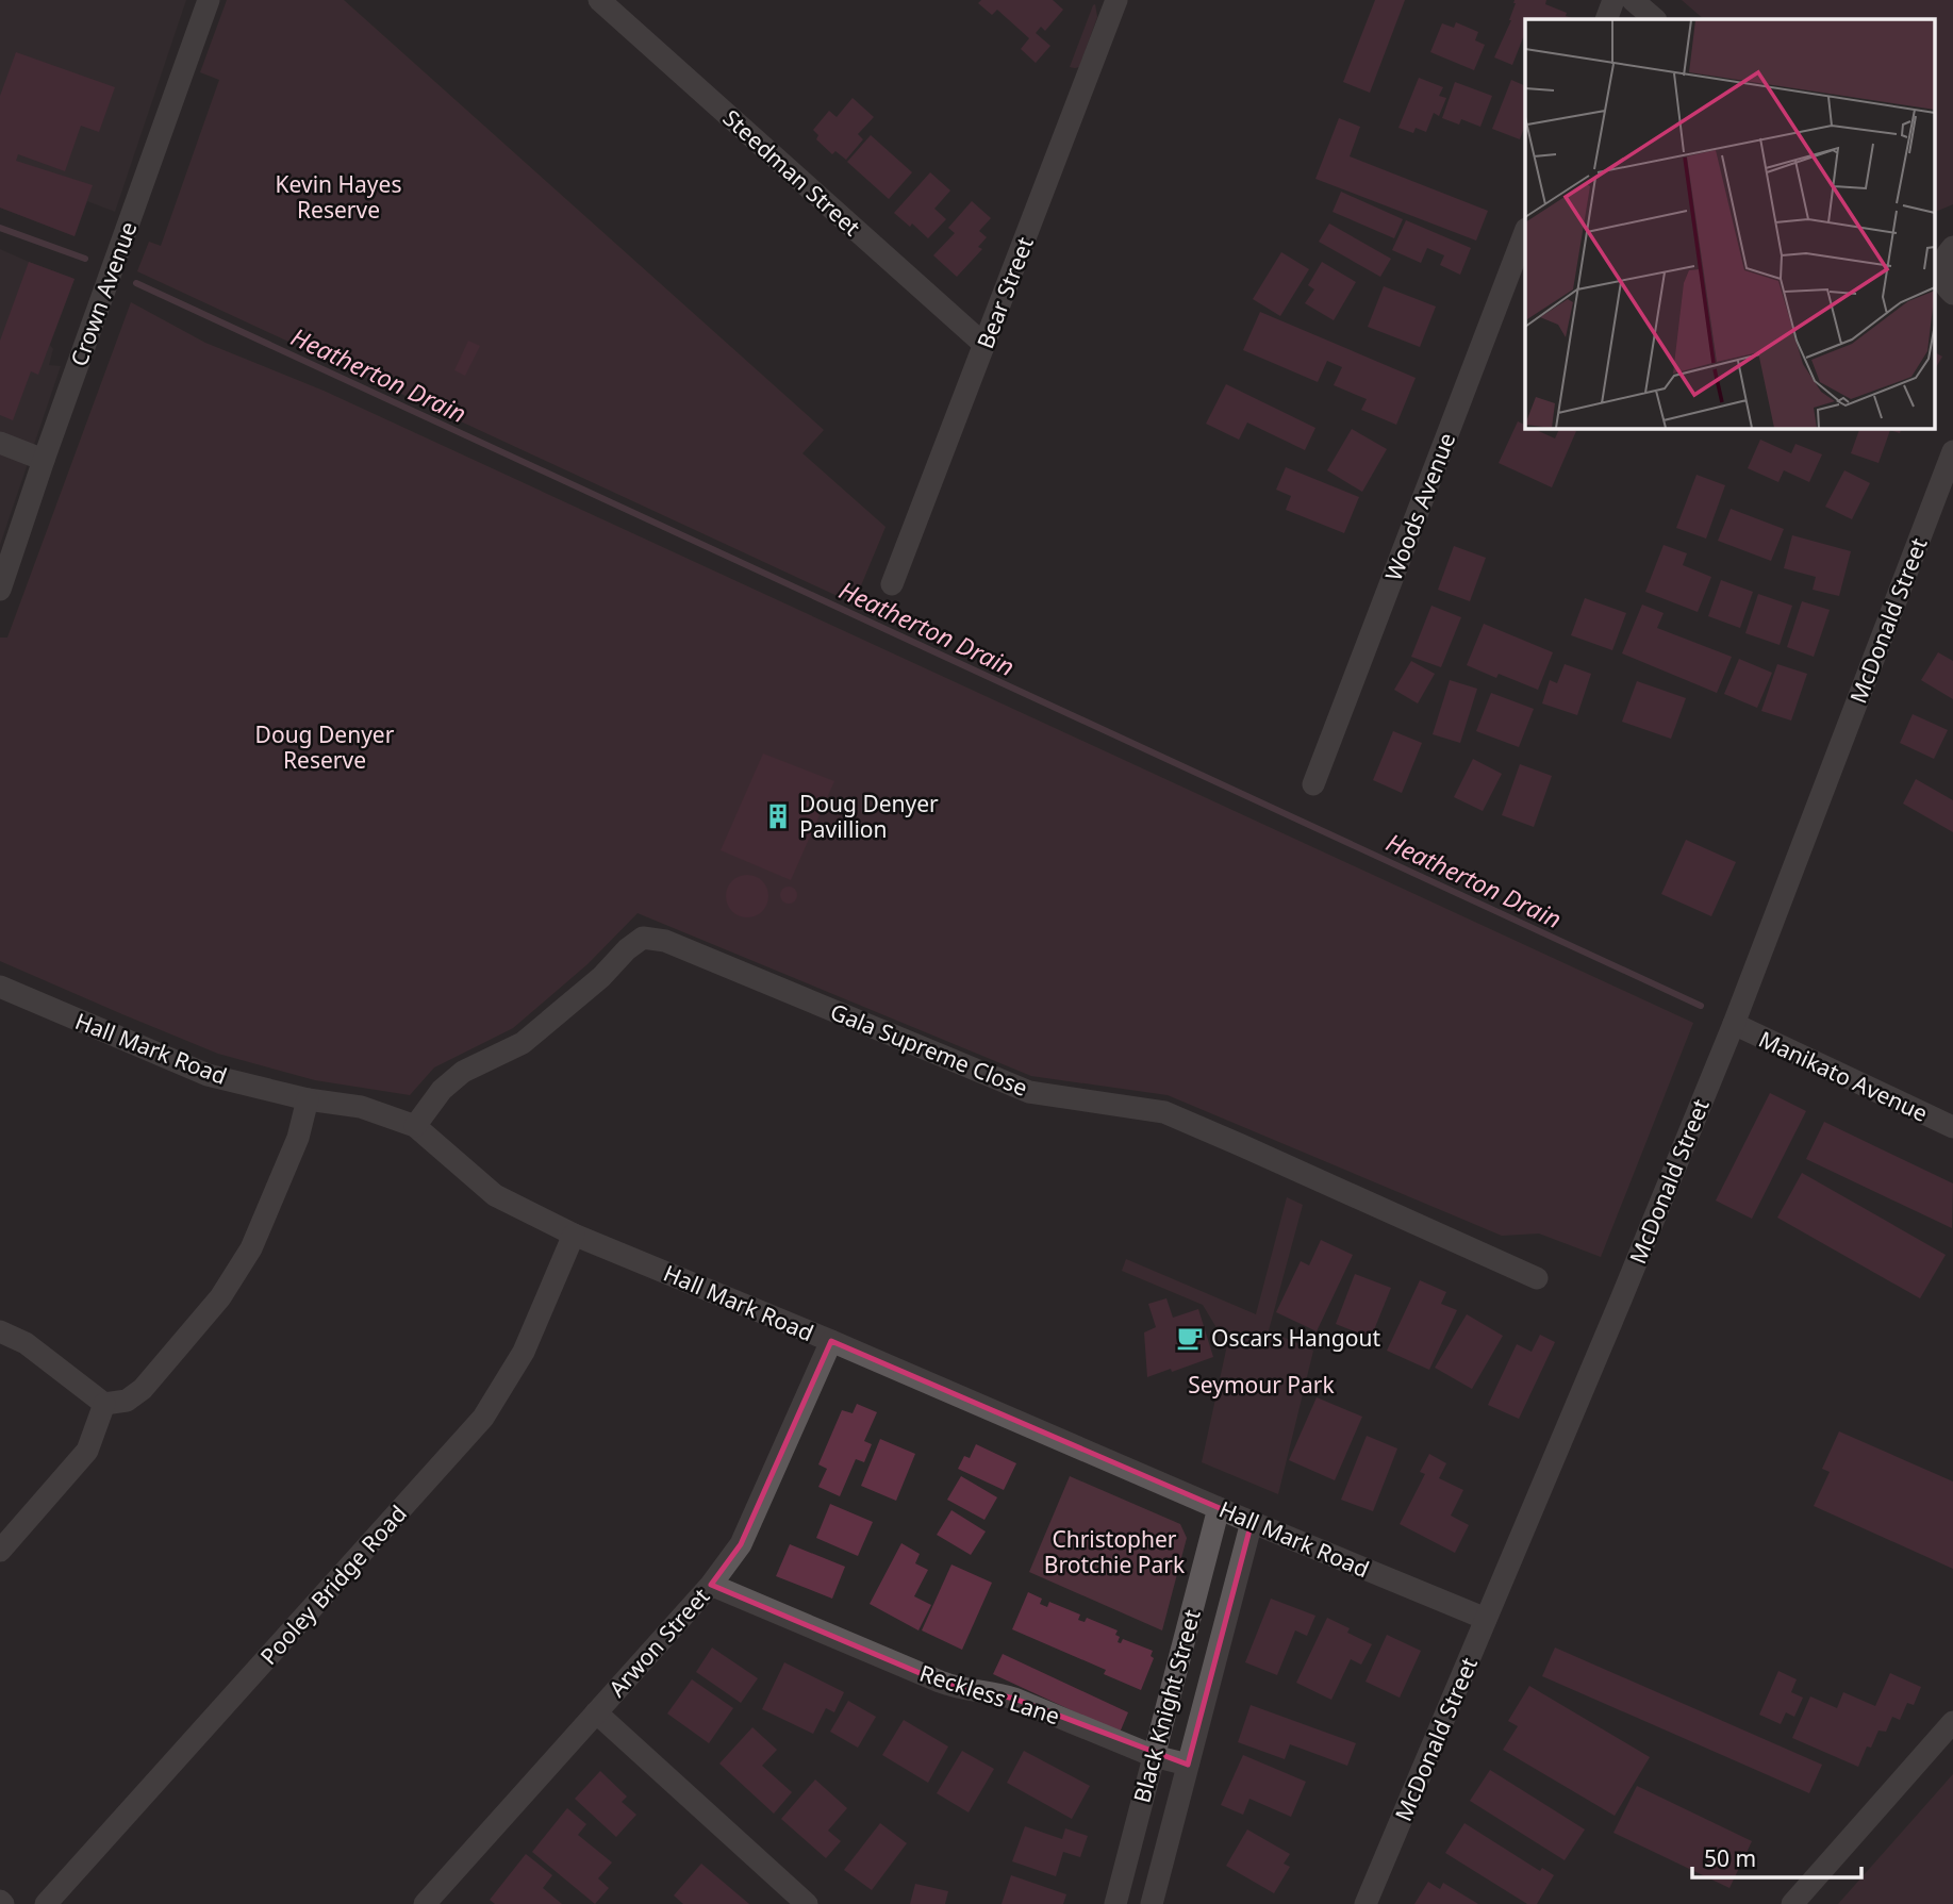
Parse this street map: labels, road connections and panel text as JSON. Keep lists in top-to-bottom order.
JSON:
{
  "streets": {
    "street": [
      "Steedman Street",
      "Bear Street",
      "Crown Avenue",
      "Woods Avenue",
      "McDonald Street",
      "Hall Mark Road",
      "Gala Supreme Close",
      "Manikato Avenue",
      "Pooley Bridge Road",
      "Arwon Street",
      "Reckless Lane",
      "Black Knight Street"
    ]
  },
  "crossings": [
    ["Steedman Street", "Bear Street"],
    ["McDonald Street", "Hall Mark Road"],
    ["McDonald Street", "Manikato Avenue"],
    ["Hall Mark Road", "Gala Supreme Close"],
    ["Hall Mark Road", "Pooley Bridge Road"],
    ["Hall Mark Road", "Arwon Street"],
    ["Hall Mark Road", "Black Knight Street"],
    ["Arwon Street", "Reckless Lane"],
    ["Reckless Lane", "Black Knight Street"]
  ],
  "water": ["Heatherton Drain"],
  "parks": [
    "Kevin Hayes Reserve",
    "Doug Denyer Reserve",
    "Seymour Park",
    "Christopher Brotchie Park"
  ],
  "places": {
    "building": ["Doug Denyer Pavillion"],
    "cafe": ["Oscars Hangout"]
  },
  "scale_bar": "50 m"
}
